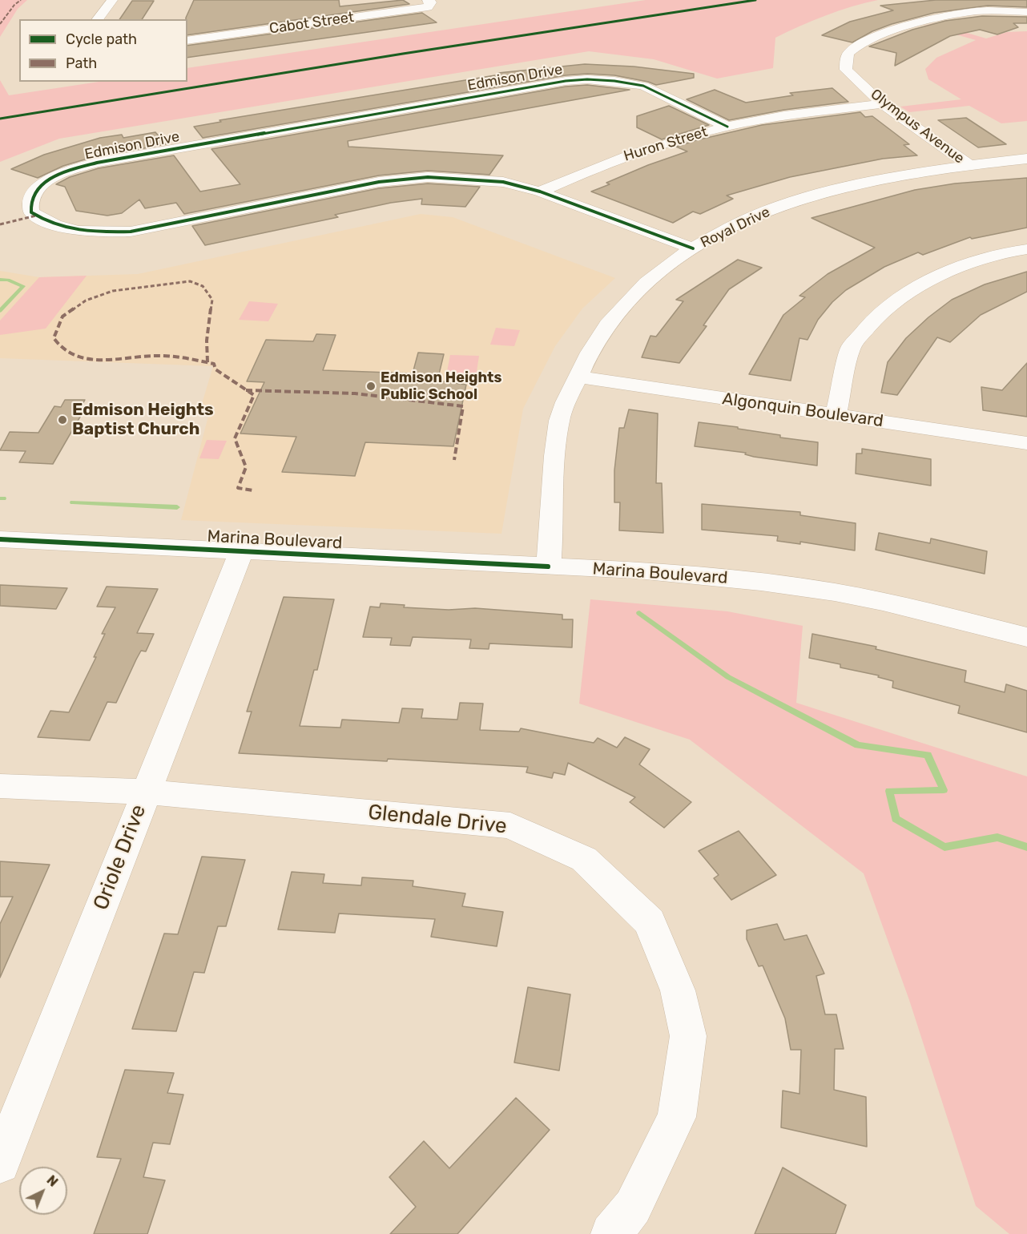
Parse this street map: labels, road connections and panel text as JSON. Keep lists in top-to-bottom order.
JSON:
{
  "streets": {
    "street": [
      "Cabot Street",
      "Edmison Drive",
      "Olympus Avenue",
      "Huron Street",
      "Royal Drive",
      "Algonquin Boulevard",
      "Marina Boulevard",
      "Glendale Drive",
      "Oriole Drive"
    ]
  },
  "crossings": [
    ["Edmison Drive", "Huron Street"],
    ["Edmison Drive", "Royal Drive"],
    ["Olympus Avenue", "Huron Street"],
    ["Olympus Avenue", "Royal Drive"],
    ["Royal Drive", "Algonquin Boulevard"],
    ["Royal Drive", "Marina Boulevard"],
    ["Marina Boulevard", "Oriole Drive"],
    ["Glendale Drive", "Oriole Drive"]
  ],
  "places": ["Edmison Heights Public School", "Edmison Heights Baptist Church"],
  "legend": ["Cycle path", "Path"],
  "north": "top right"
}
